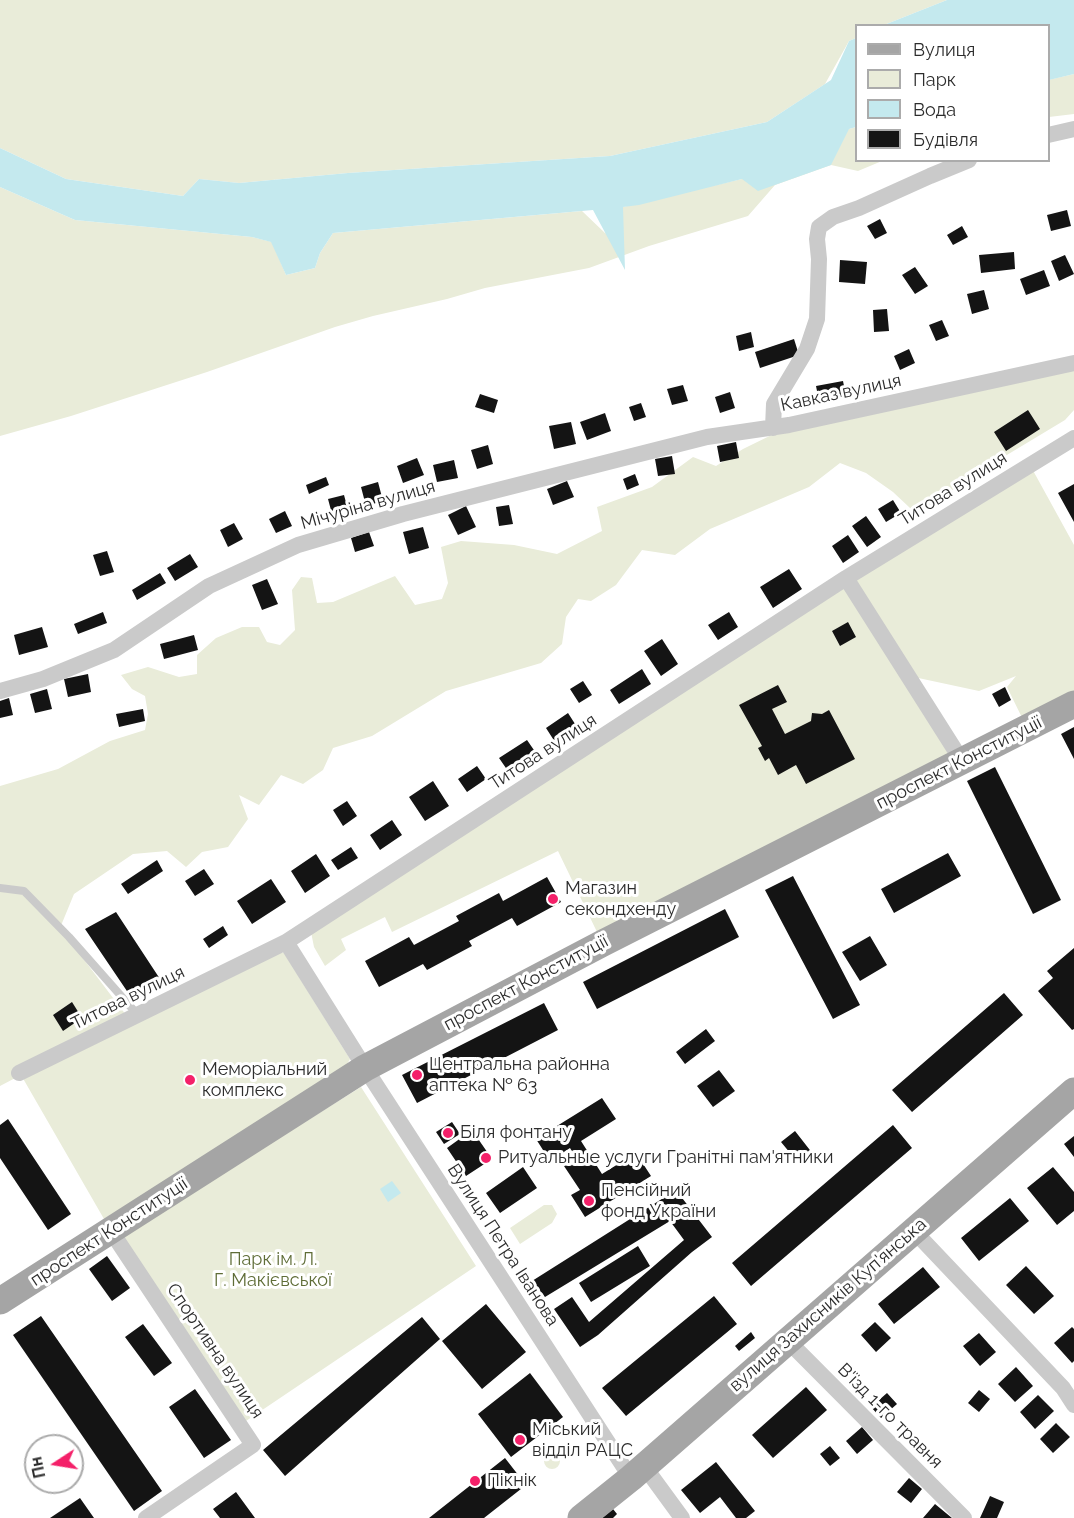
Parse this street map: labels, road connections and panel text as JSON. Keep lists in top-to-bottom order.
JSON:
{
  "streets": {
    "main road": ["проспект Конституції", "вулиця Захисників Куп'янська"],
    "street": [
      "Кавказ вулиця",
      "Титова вулиця",
      "Мічуріна вулиця",
      "Вулиця Петра Іванова",
      "Спортивна вулиця",
      "В'їзд 1-го травня"
    ]
  },
  "crossings": [
    ["Кавказ вулиця", "Мічуріна вулиця"],
    ["Титова вулиця", "Вулиця Петра Іванова"],
    ["проспект Конституції", "Вулиця Петра Іванова"],
    ["проспект Конституції", "Спортивна вулиця"],
    ["Вулиця Петра Іванова", "вулиця Захисників Куп'янська"],
    ["вулиця Захисників Куп'янська", "В'їзд 1-го травня"]
  ],
  "parks": ["Парк ім. Л. Г. Макієвської"],
  "places": [
    "Магазин секондхенду",
    "Центральна районна аптека № 63",
    "Меморіальний комплекс",
    "Біля фонтану",
    "Ритуальные услуги Гранітні пам'ятники",
    "Пенсійний фонд України",
    "Міський відділ РАЦС",
    "Пікнік"
  ],
  "legend": [
    "Вулиця",
    "Парк",
    "Вода",
    "Будівля"
  ],
  "north": "left"
}
